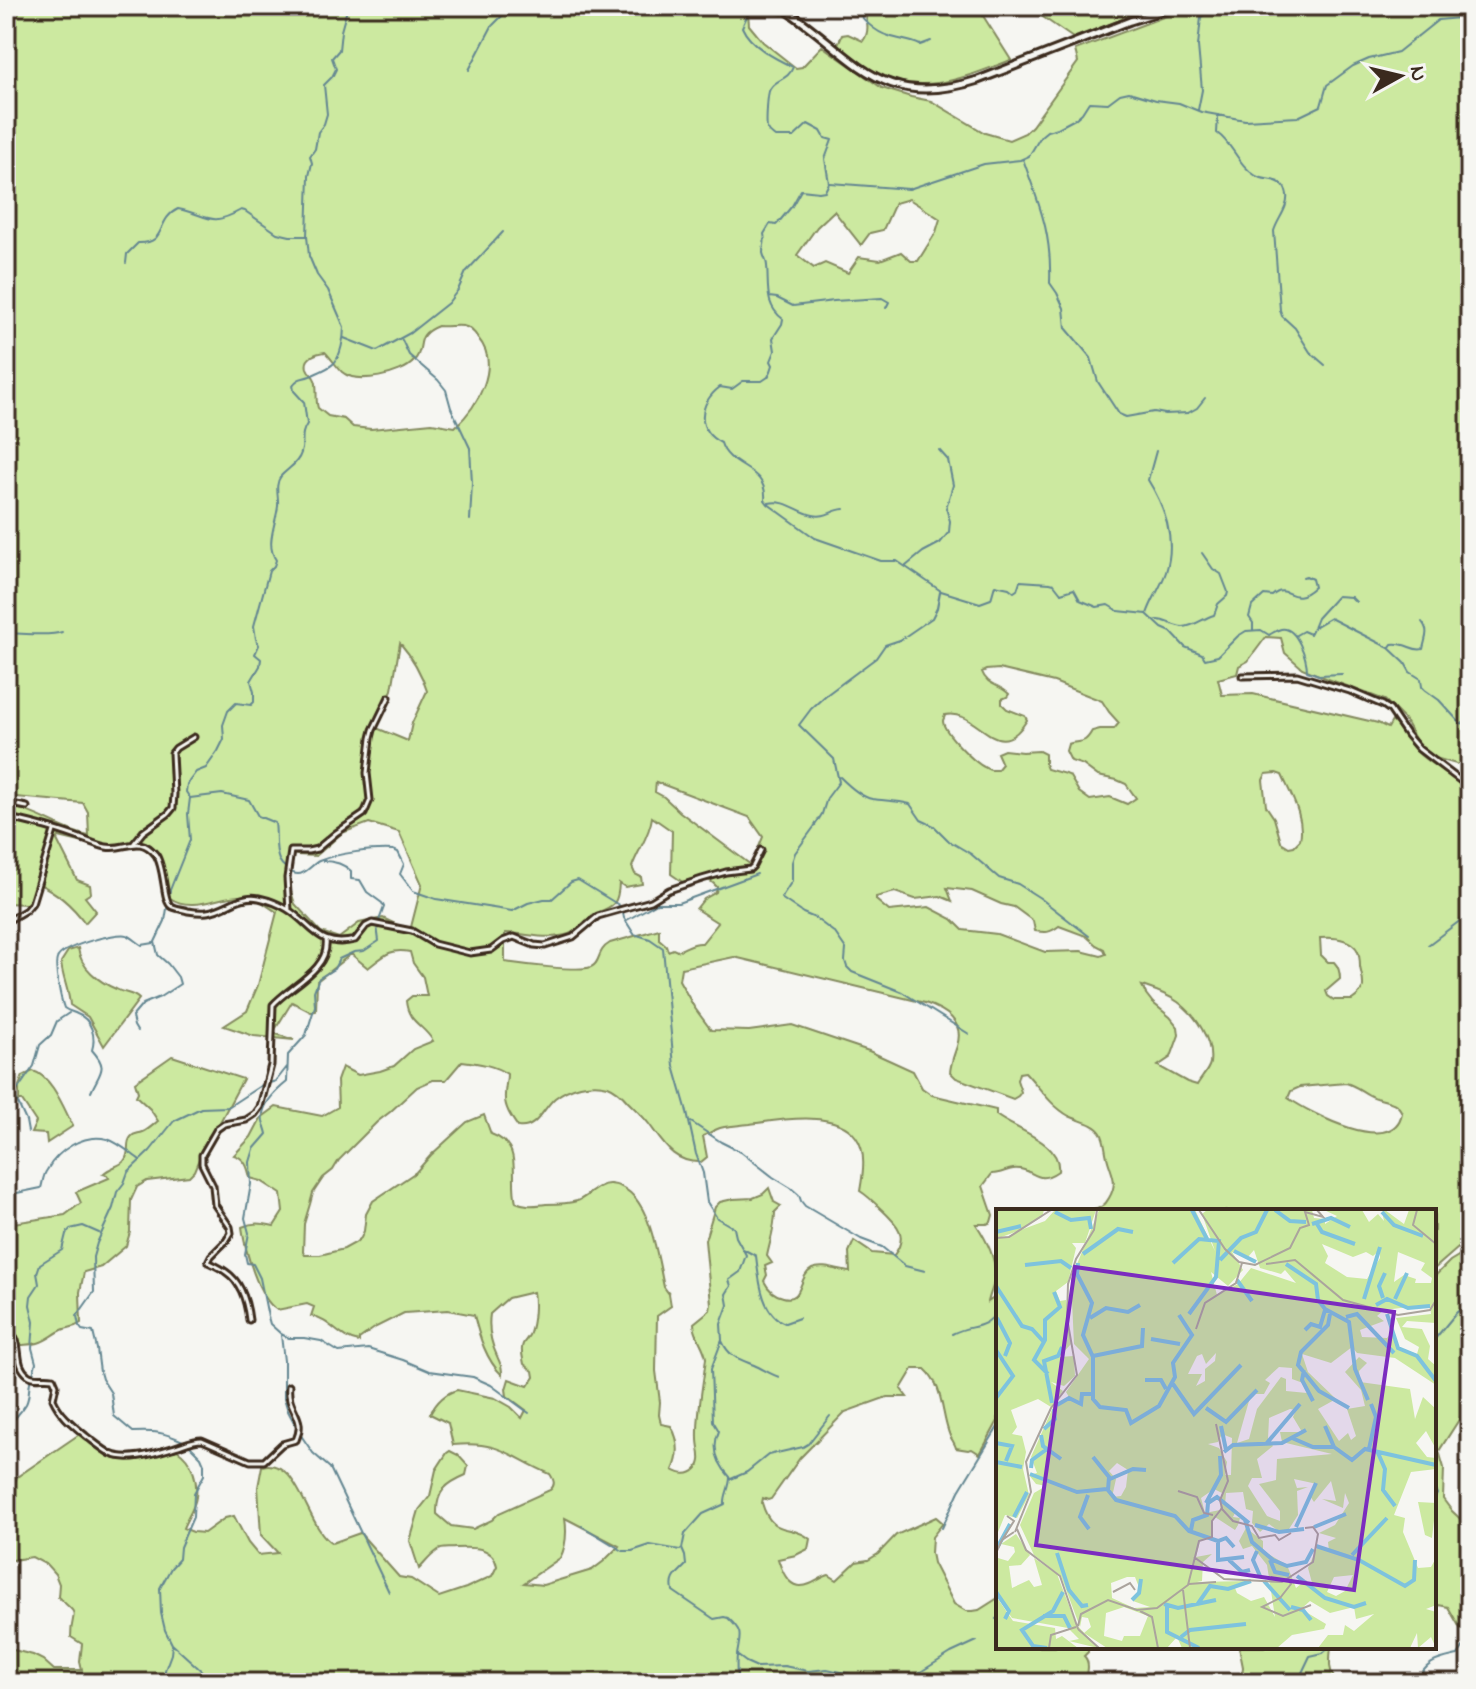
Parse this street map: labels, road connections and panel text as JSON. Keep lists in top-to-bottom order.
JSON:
{
  "north": "right"
}
